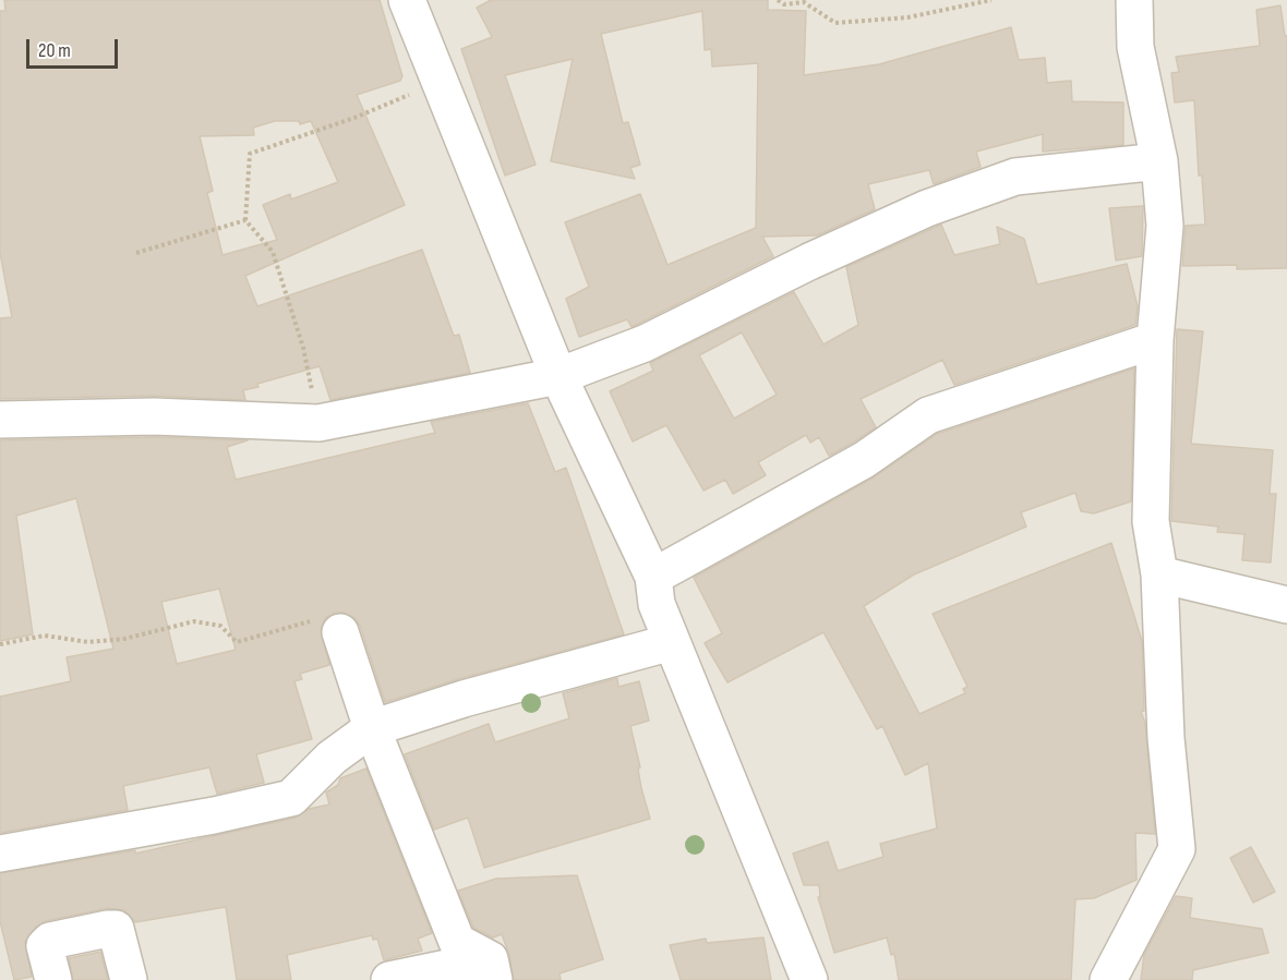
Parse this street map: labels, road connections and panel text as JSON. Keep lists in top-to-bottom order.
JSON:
{
  "scale_bar": "20 m"
}
